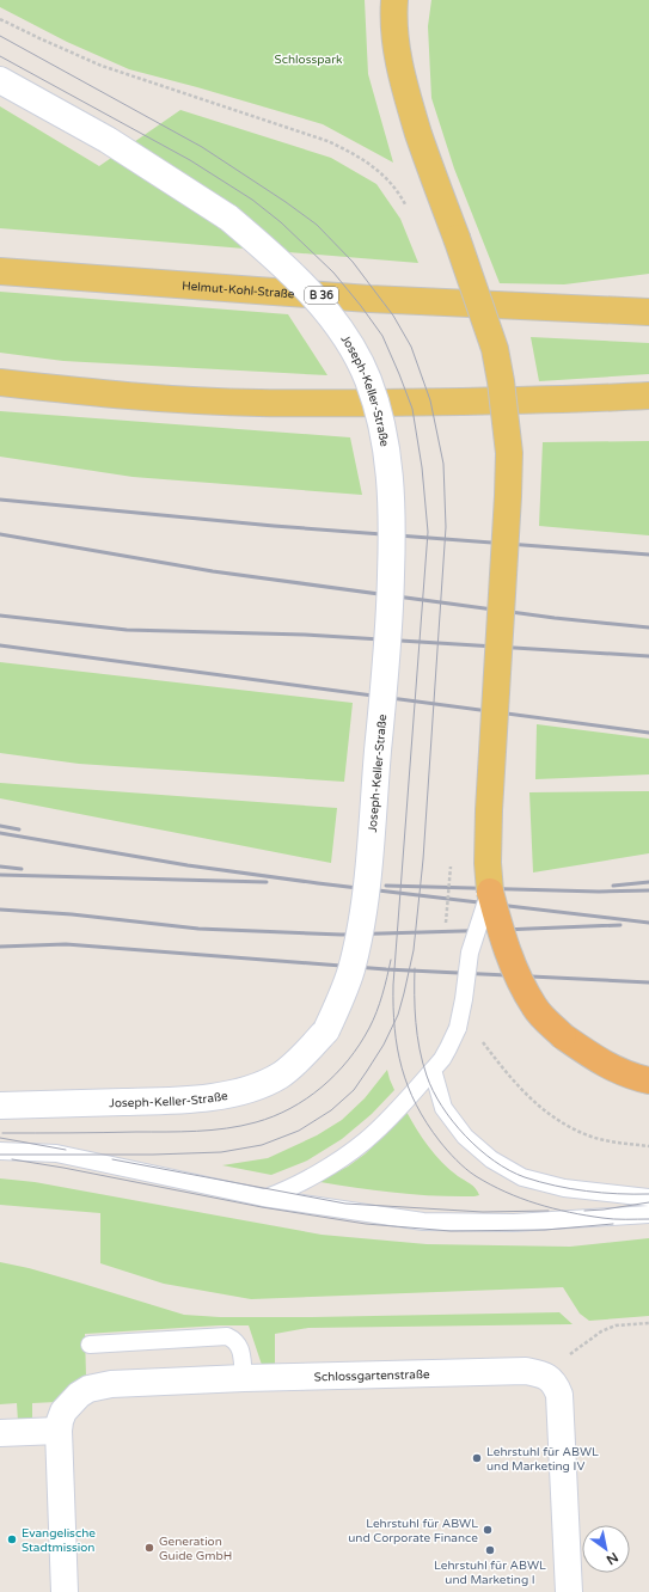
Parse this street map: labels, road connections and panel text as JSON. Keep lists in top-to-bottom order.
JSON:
{
  "streets": {
    "main road": ["Helmut-Kohl-Straße", "B 36"],
    "street": ["Joseph-Keller-Straße", "Schlossgartenstraße"]
  },
  "parks": ["Schlosspark"],
  "places": [
    "Lehrstuhl für ABWL und Marketing IV",
    "Lehrstuhl für ABWL und Corporate Finance",
    "Evangelische Stadtmission",
    "Generation Guide GmbH",
    "Lehrstuhl für ABWL und Marketing I"
  ],
  "north": "bottom right"
}
